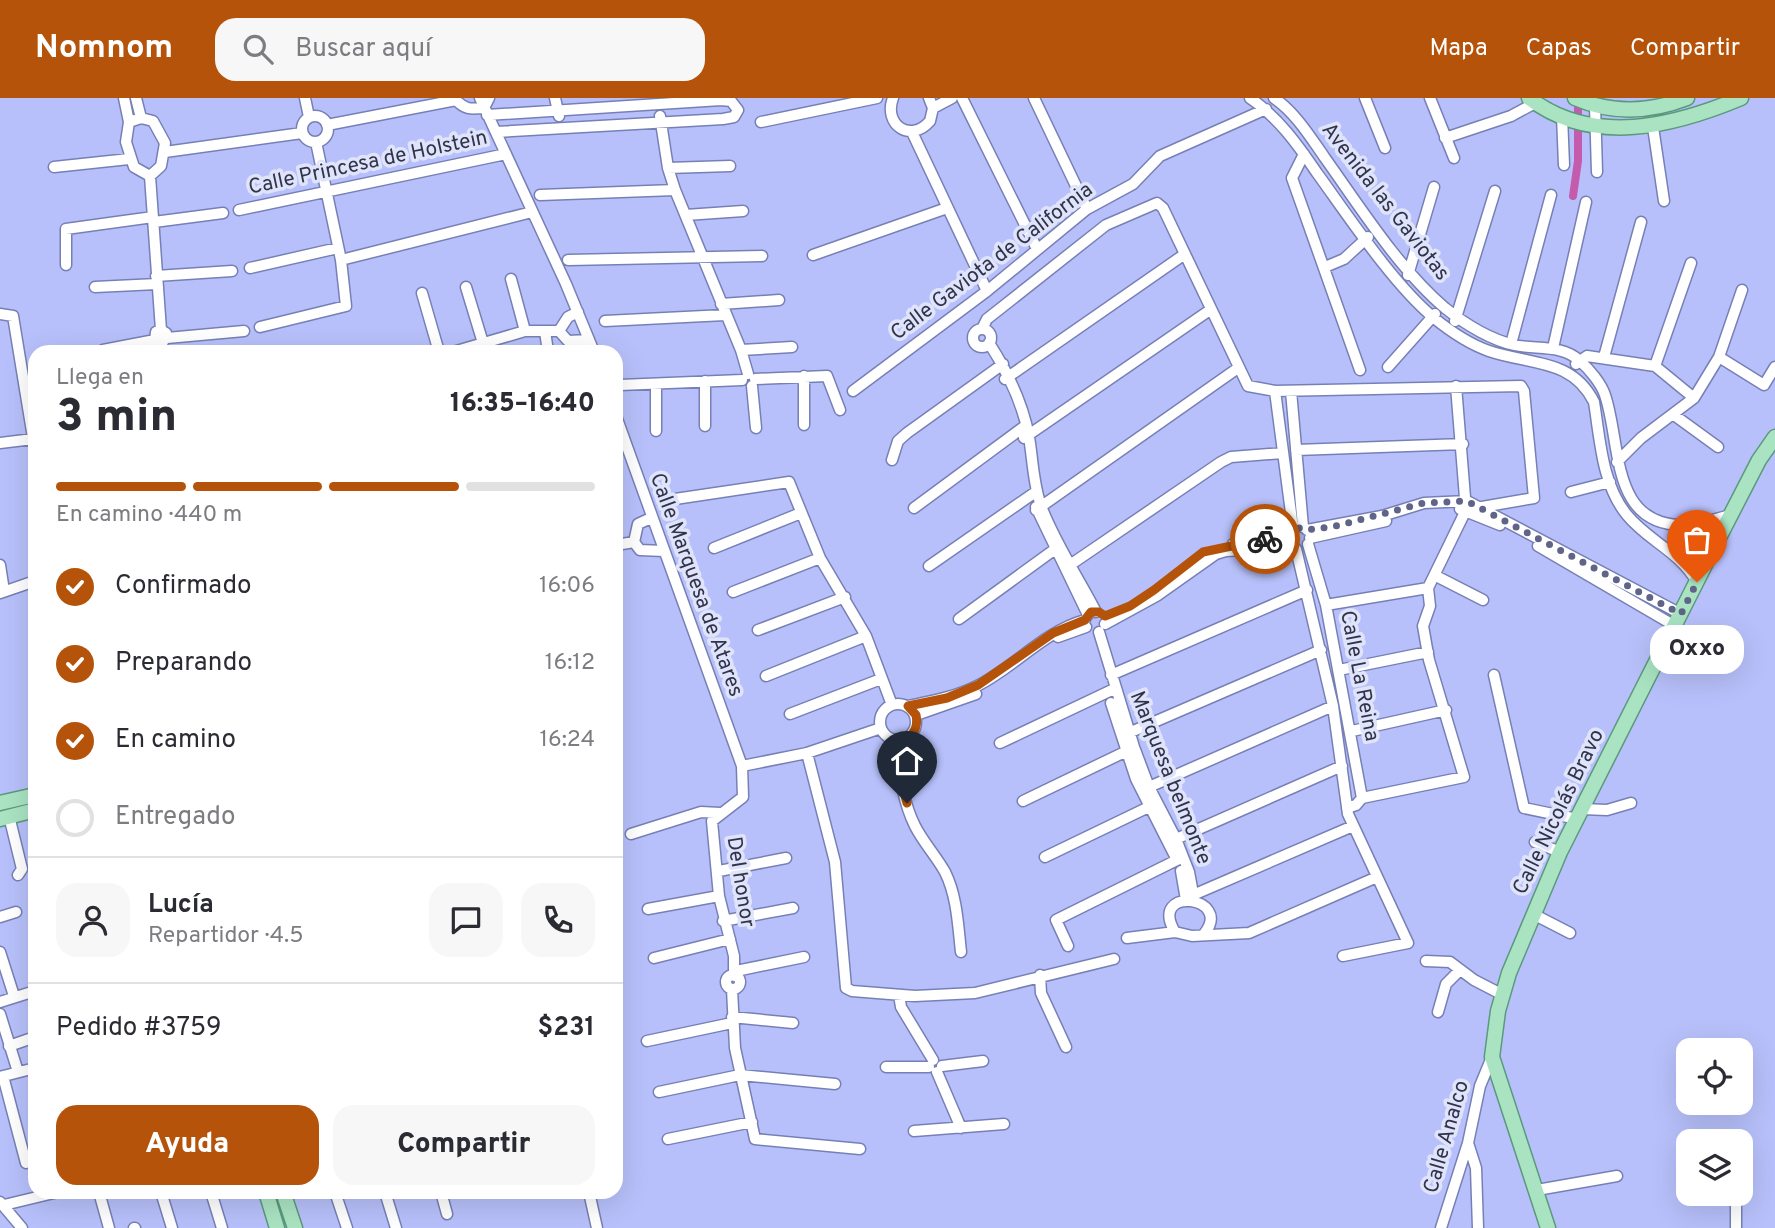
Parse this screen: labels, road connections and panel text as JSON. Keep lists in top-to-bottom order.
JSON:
{
  "streets": {
    "main road": ["Calle Nicolás Bravo"],
    "street": [
      "Calle Princesa de HoIstein",
      "Avenida las Gaviotas",
      "Calle Gaviota de California",
      "Calle Marquesa de Atares",
      "Calle La Reina",
      "Marquesa belmonte",
      "Del honor",
      "Calle Analco"
    ]
  },
  "crossings": [
    ["Avenida las Gaviotas", "Calle Gaviota de California"],
    ["Calle Gaviota de California", "Marquesa belmonte"],
    ["Calle Marquesa de Atares", "Del honor"],
    ["Calle Nicolás Bravo", "Calle Analco"]
  ],
  "places": ["Oxxo"],
  "page": {
    "header": "Nomnom",
    "search": "Buscar aquí",
    "nav": ["Mapa", "Capas", "Compartir"],
    "heading": ["3 min", "Llega en", "16:35–16:40"],
    "panel": [
      "Lucía",
      "Repartidor · 4.5",
      "Pedido #3759",
      "$231"
    ],
    "bar": "En camino · 440 m",
    "list": [
      ["Confirmado", "16:06"],
      ["Preparando", "16:12"],
      ["En camino", "16:24"],
      "Entregado"
    ],
    "bubble": "Oxxo",
    "buttons": ["Ayuda", "Compartir"]
  }
}
